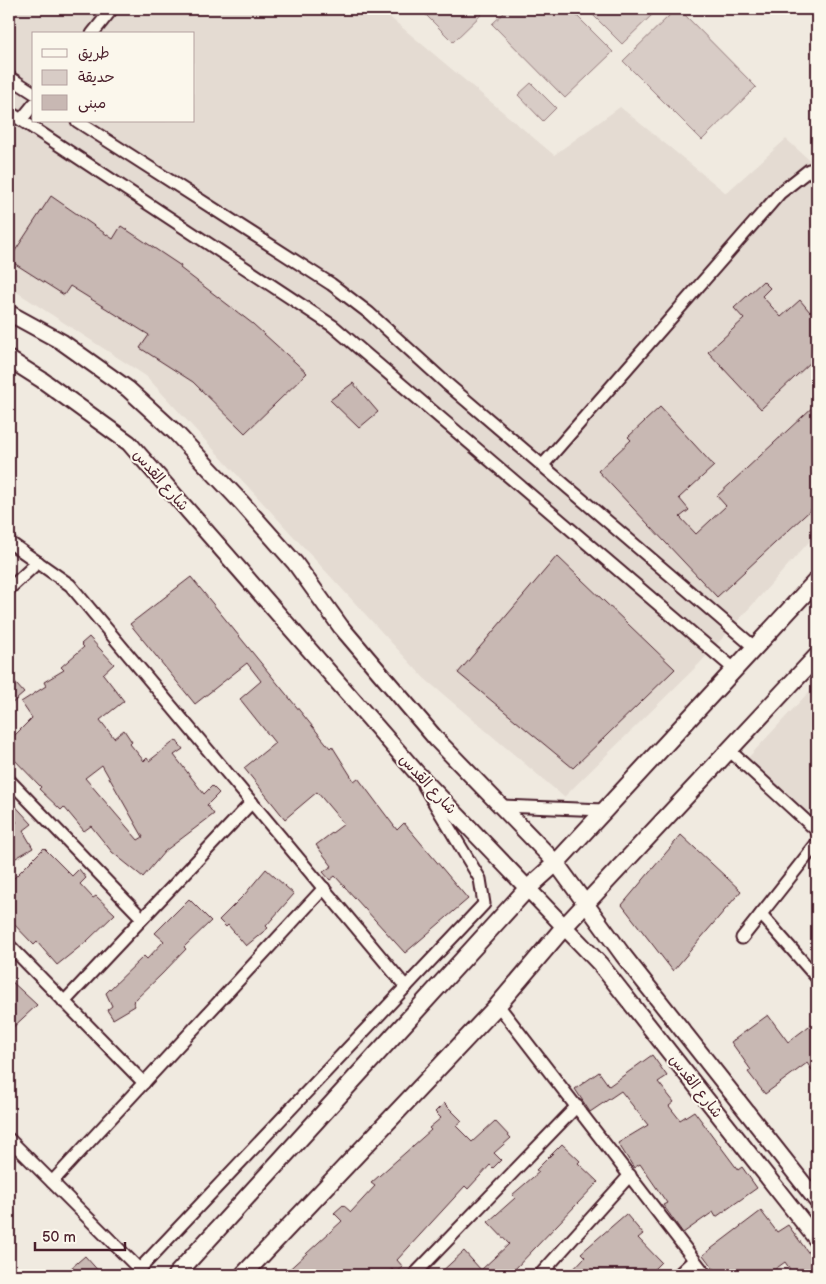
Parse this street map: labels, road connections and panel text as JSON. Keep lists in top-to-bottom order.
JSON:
{
  "streets": {
    "main road": ["شارع القدس"]
  },
  "legend": ["طريق", "حديقة", "مبنى"],
  "scale_bar": "50 m"
}
